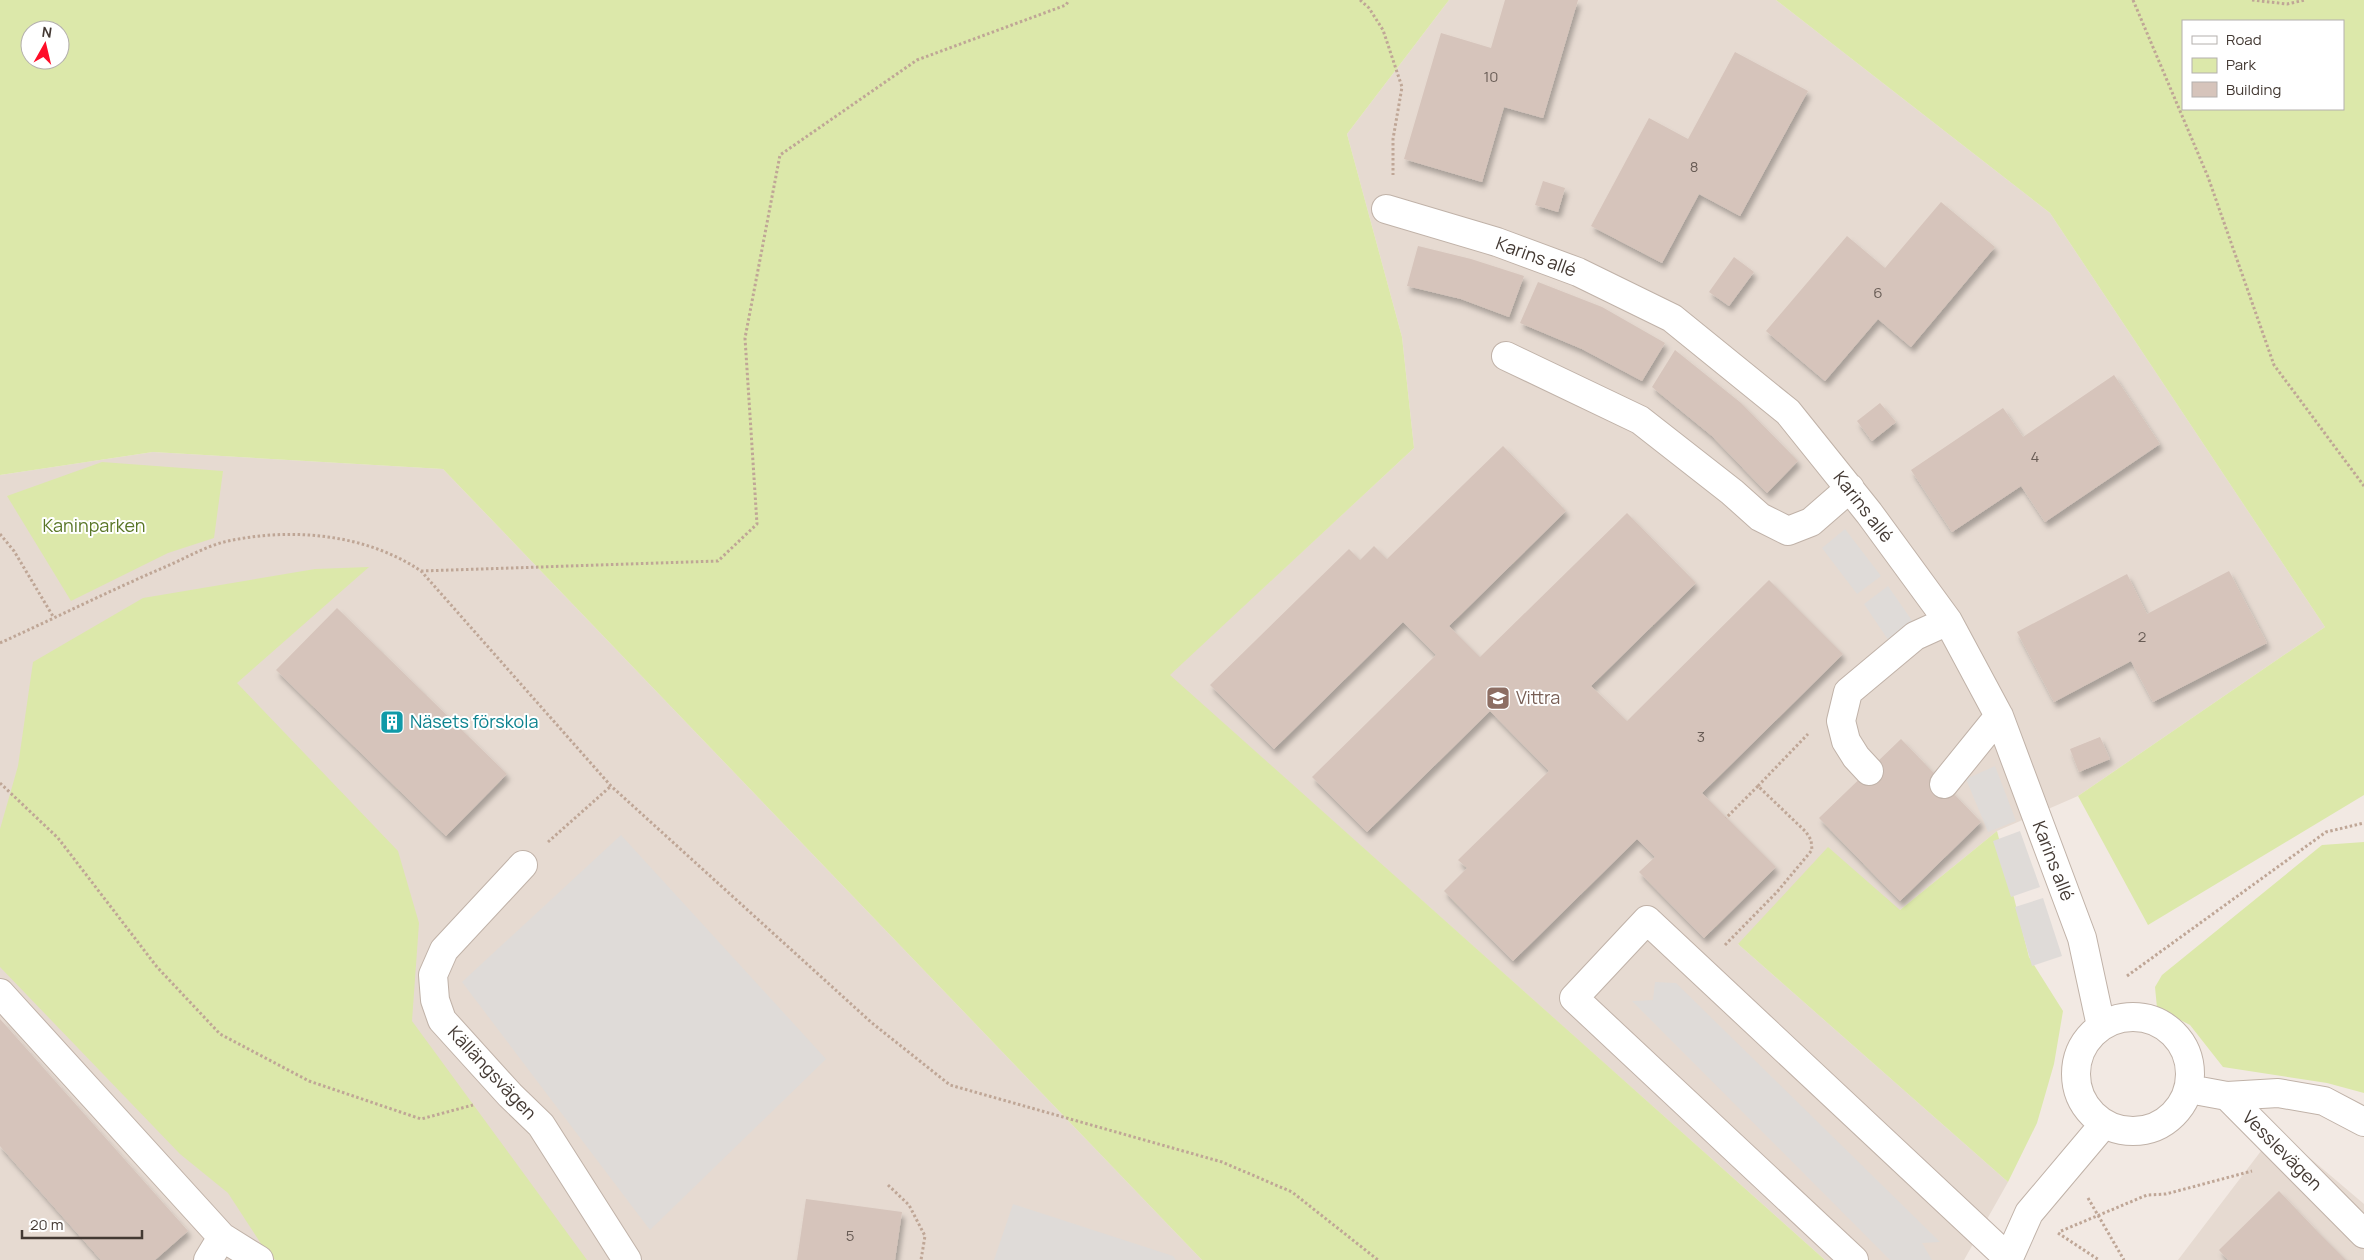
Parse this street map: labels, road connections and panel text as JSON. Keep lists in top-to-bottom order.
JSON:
{
  "streets": {
    "street": ["Karins allé", "Källängsvägen", "Vesslevägen"]
  },
  "crossings": [
    ["Karins allé", "Vesslevägen"]
  ],
  "parks": ["Kaninparken"],
  "places": {
    "school or university": ["Vittra"],
    "building": ["Näsets förskola"]
  },
  "house_numbers": [
    "10",
    "8",
    "6",
    "4",
    "2",
    "3",
    "5"
  ],
  "legend": ["Road", "Park", "Building"],
  "scale_bar": "20 m",
  "north": "top"
}
